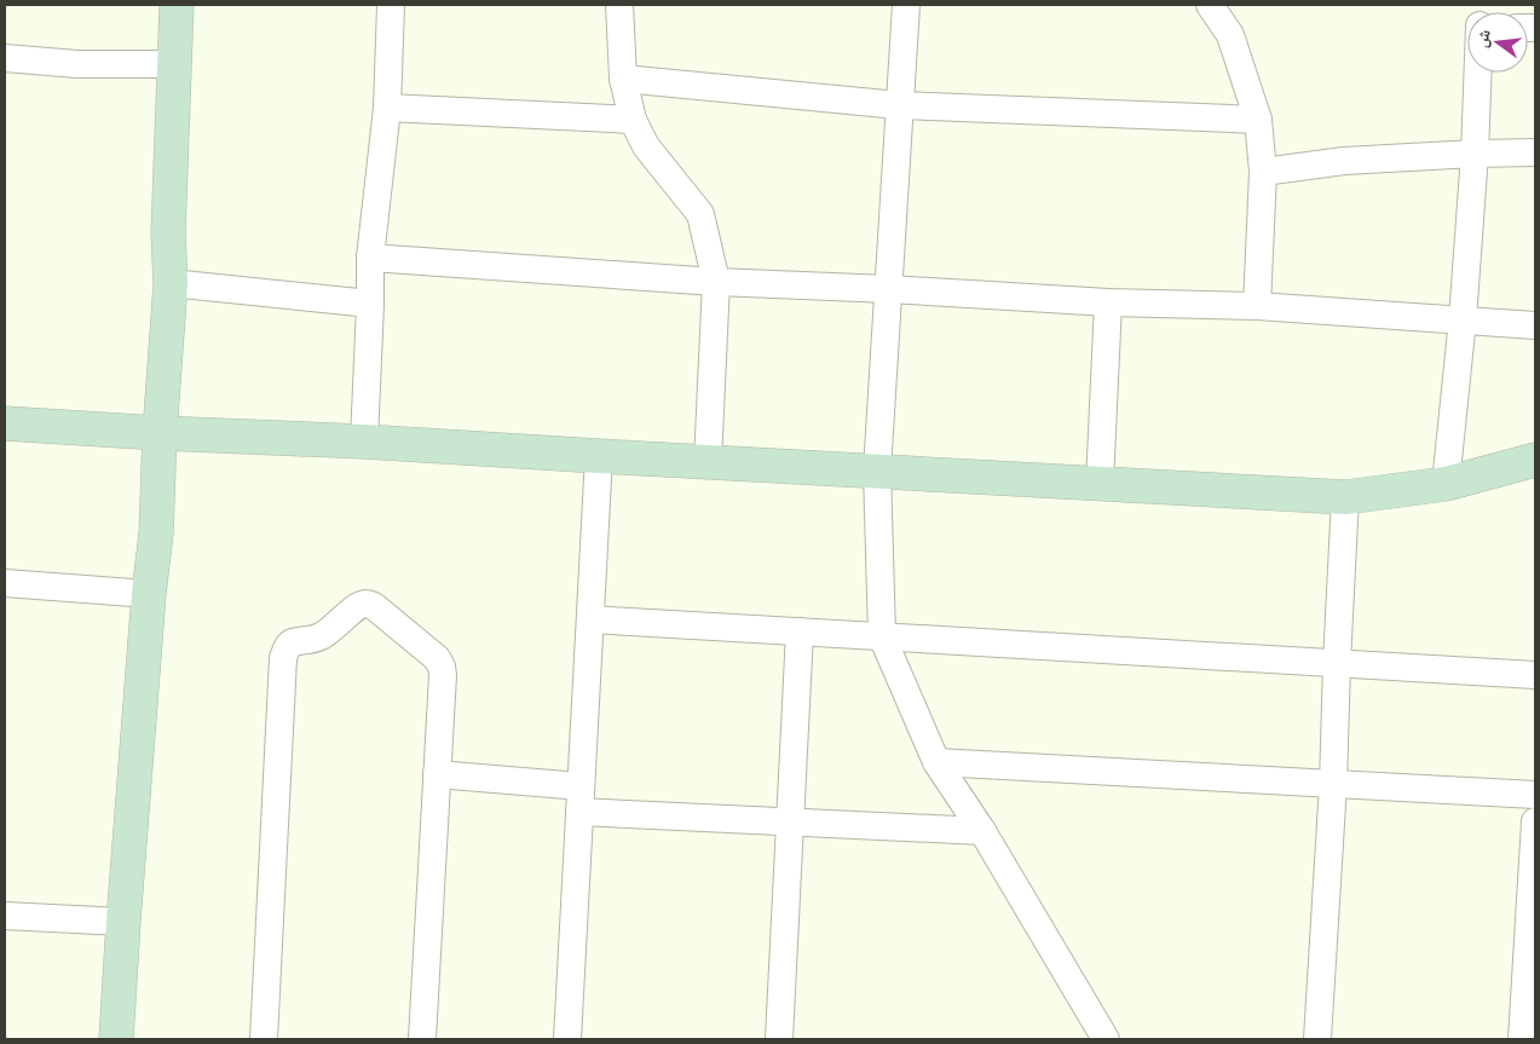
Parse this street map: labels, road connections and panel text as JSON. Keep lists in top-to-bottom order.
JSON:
{
  "north": "left"
}
